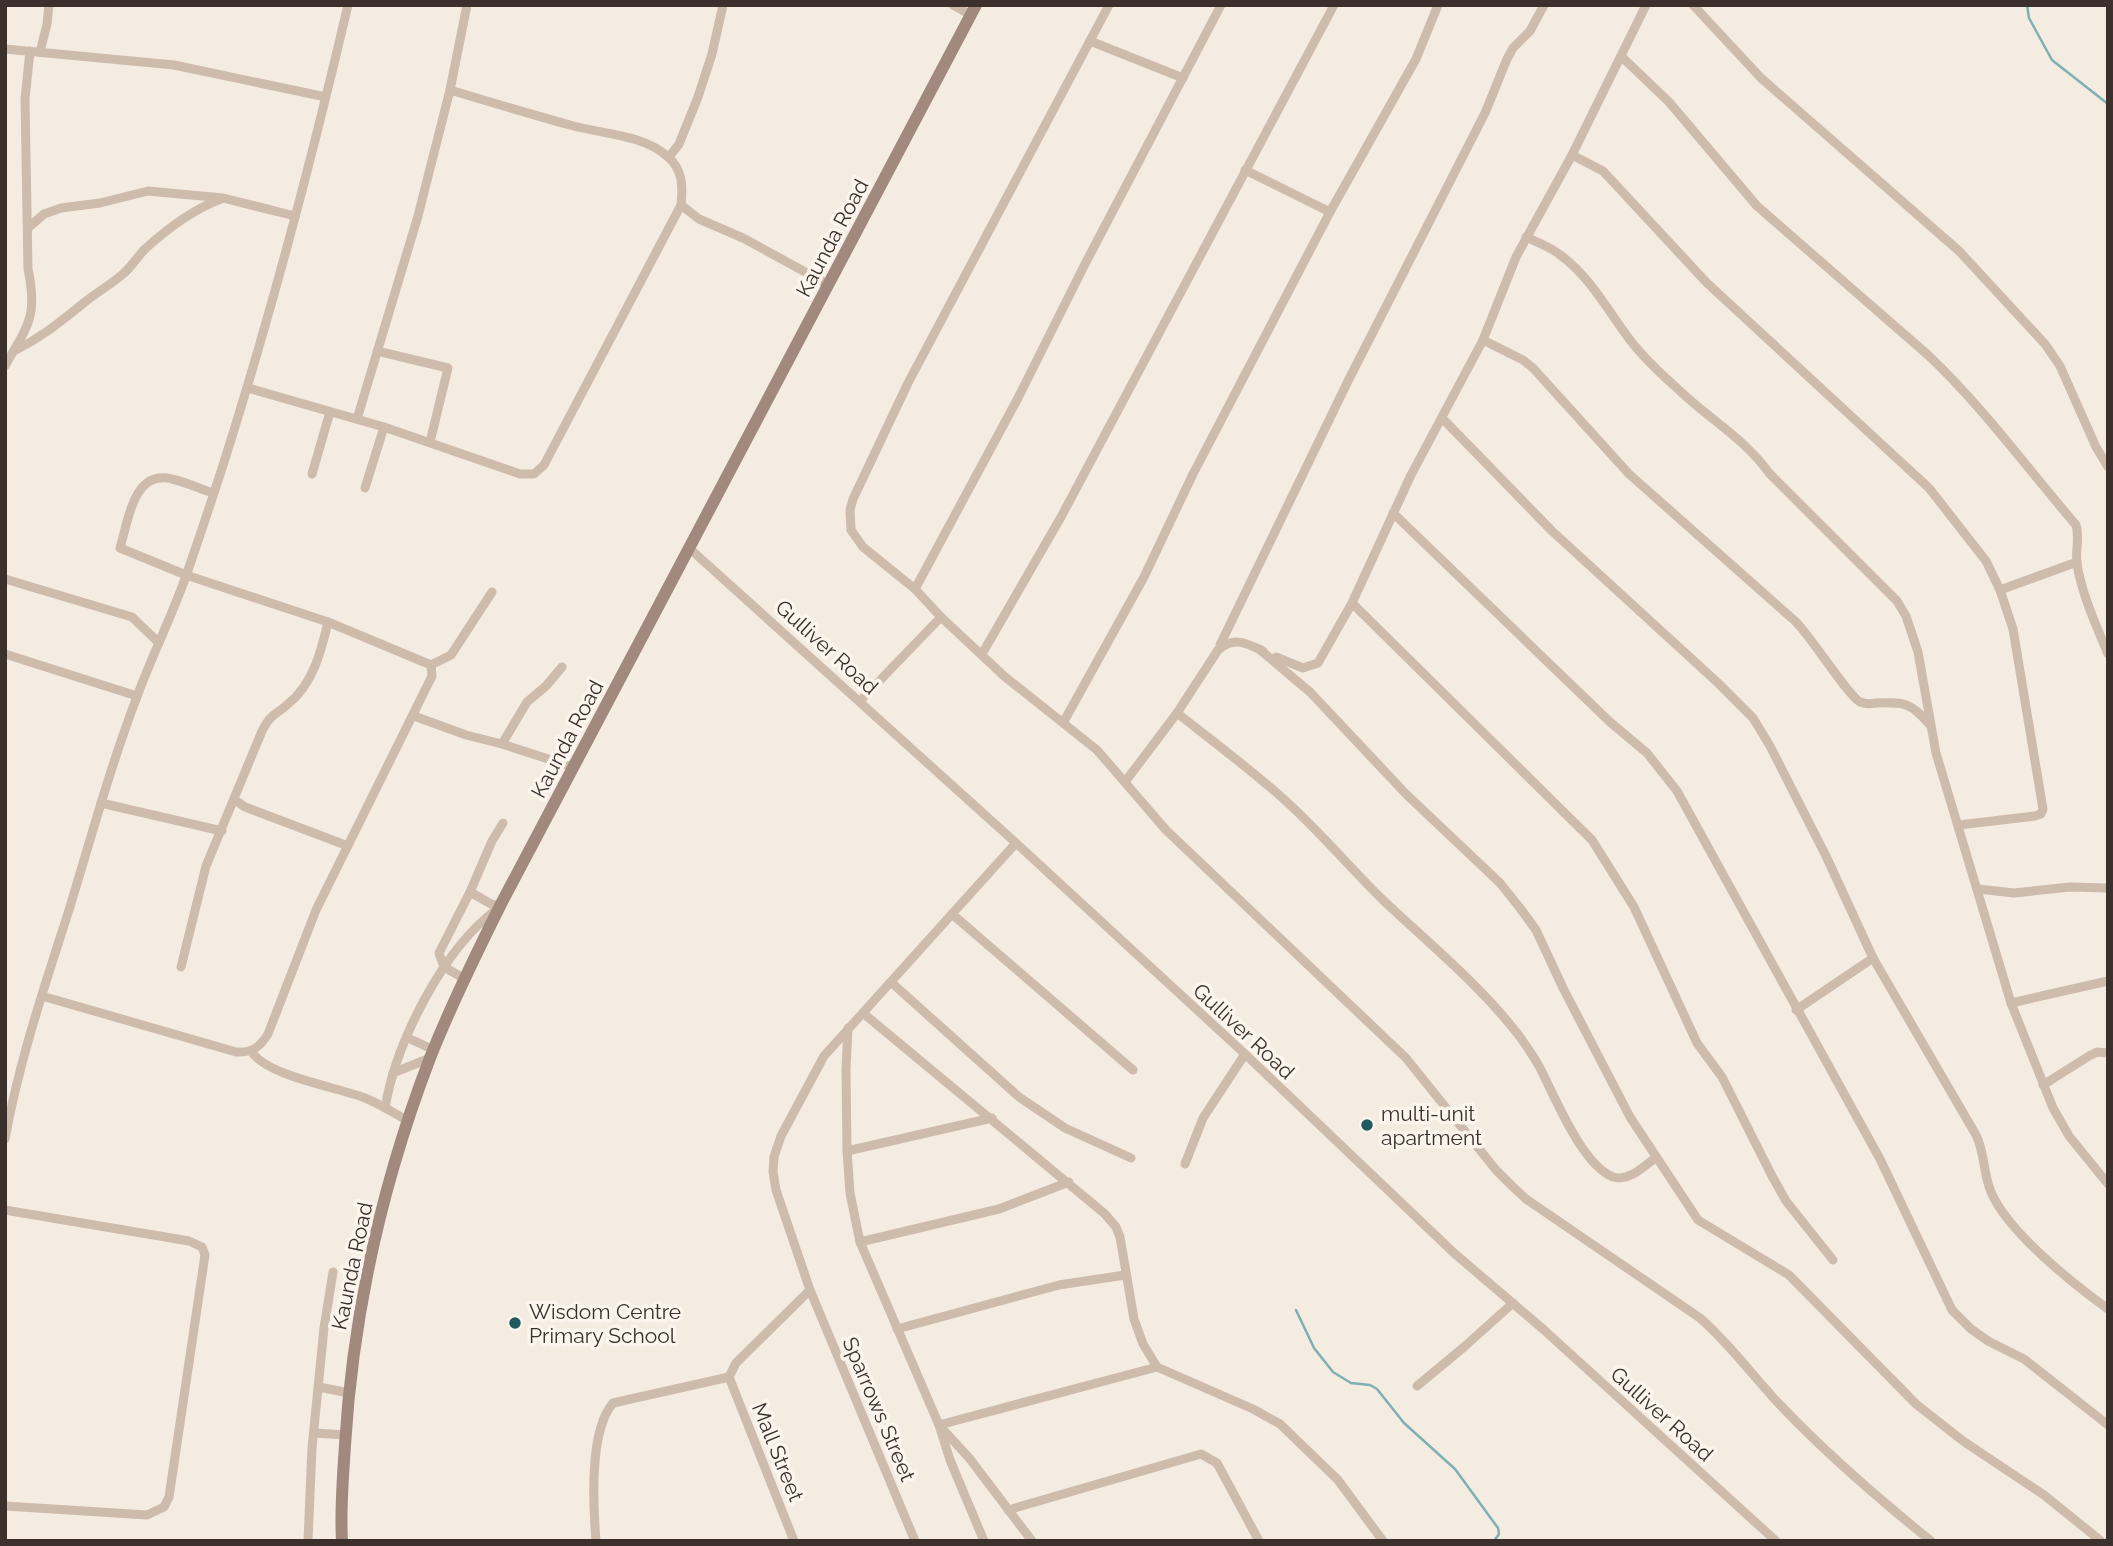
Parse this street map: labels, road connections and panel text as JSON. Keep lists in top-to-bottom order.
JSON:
{
  "streets": {
    "main road": ["Kaunda Road"],
    "street": ["Gulliver Road", "Sparrows Street", "Mall Street"]
  },
  "crossings": [
    ["Kaunda Road", "Gulliver Road"],
    ["Gulliver Road", "Sparrows Street"]
  ],
  "places": ["multi-unit apartment", "Wisdom Centre Primary School"]
}
